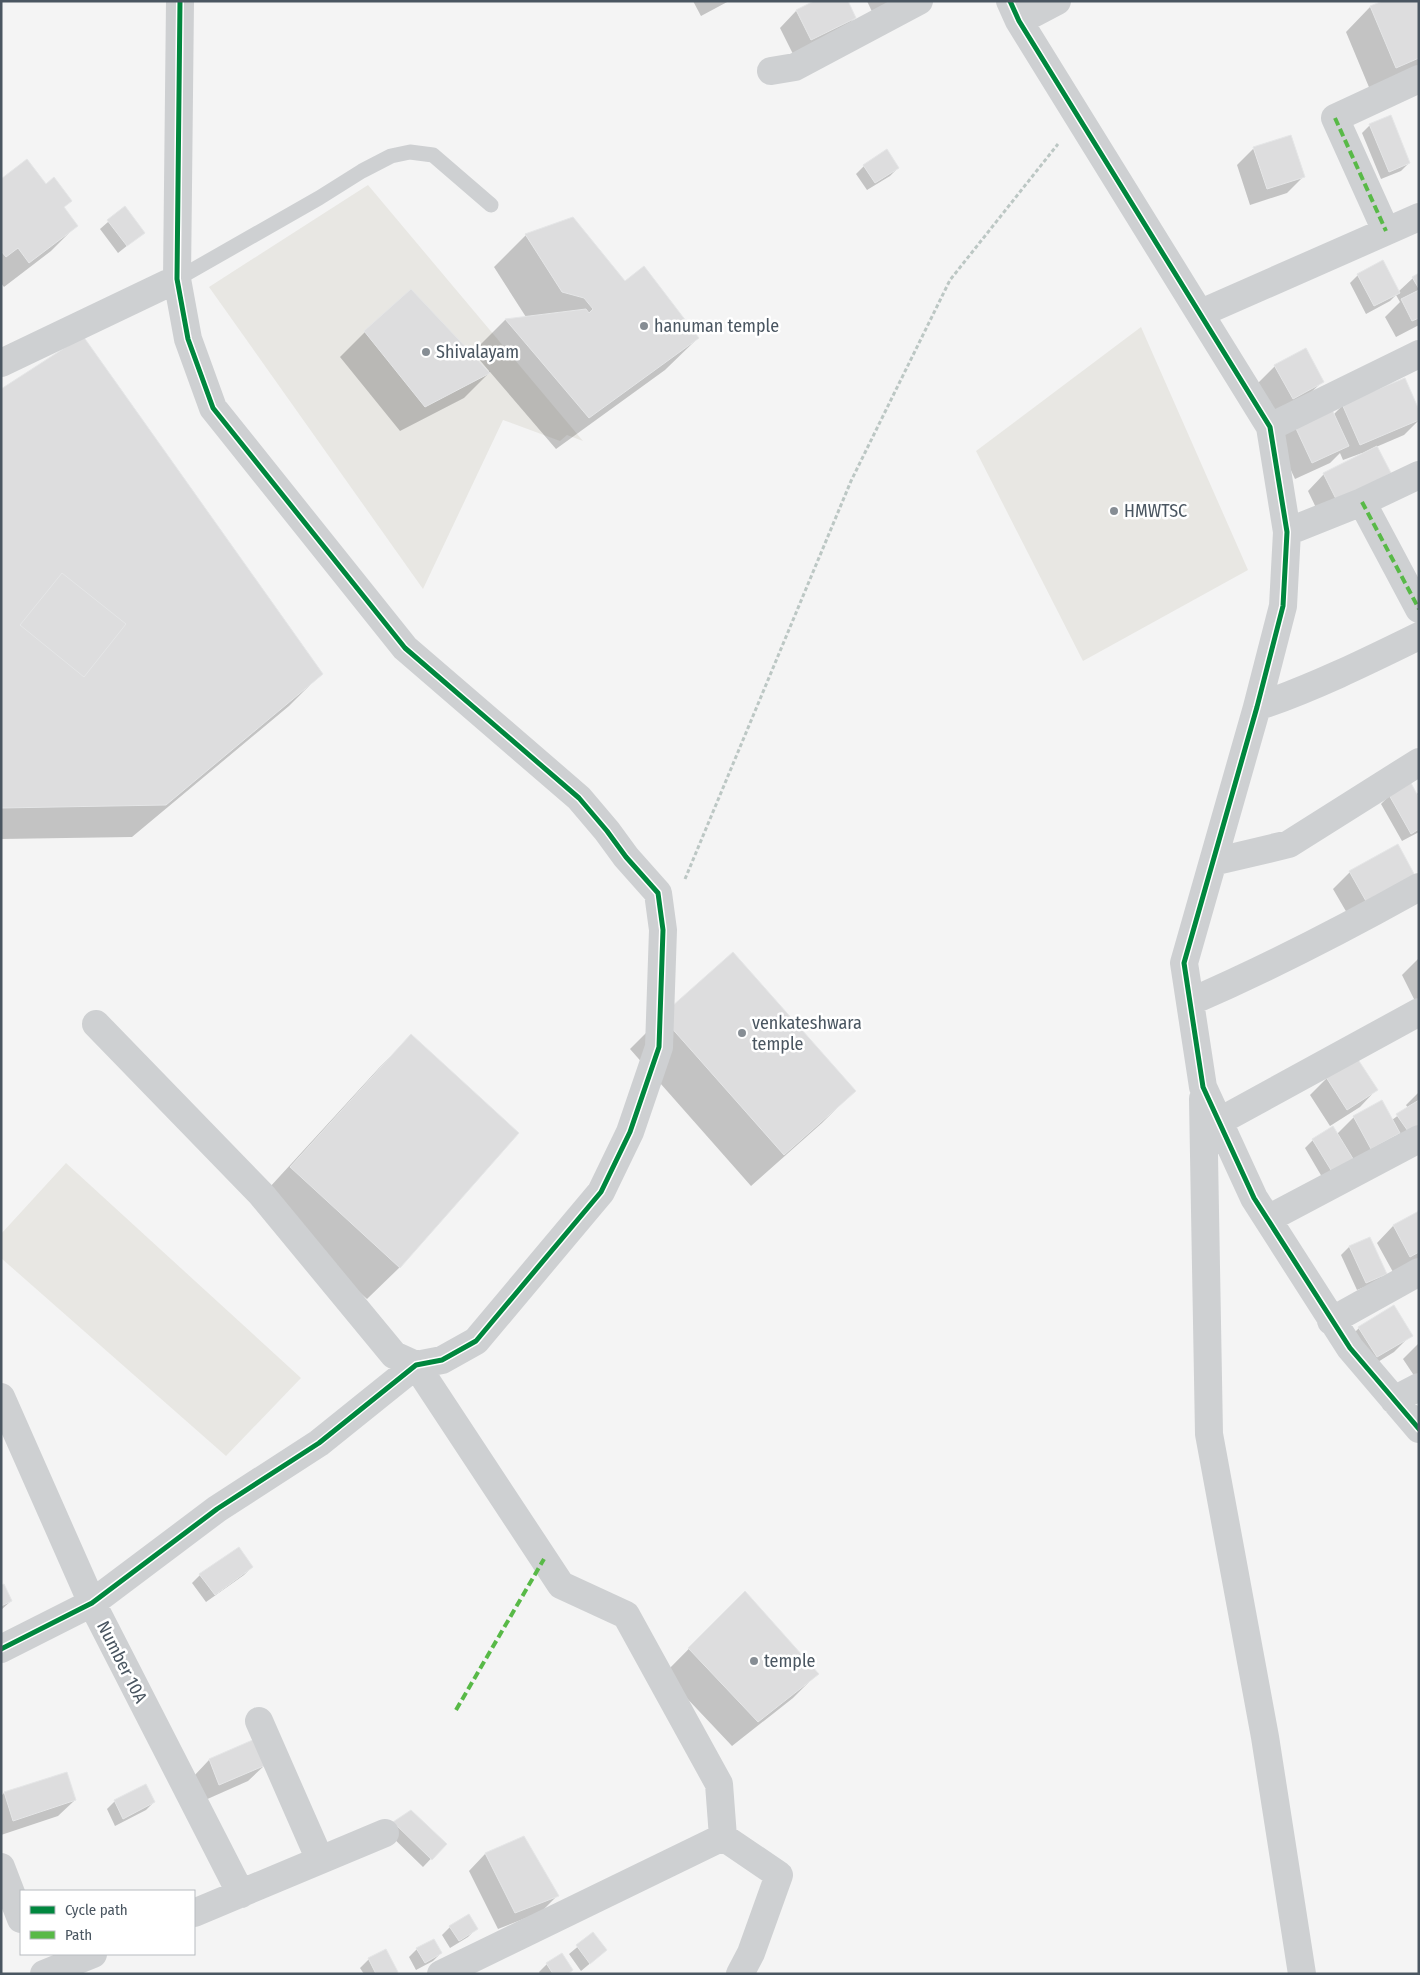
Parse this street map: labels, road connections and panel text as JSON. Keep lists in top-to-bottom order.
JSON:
{
  "streets": {
    "street": ["Number 10A"]
  },
  "places": [
    "hanuman temple",
    "Shivalayam",
    "HMWTSC",
    "venkateshwara temple",
    "temple"
  ],
  "legend": ["Cycle path", "Path"]
}
